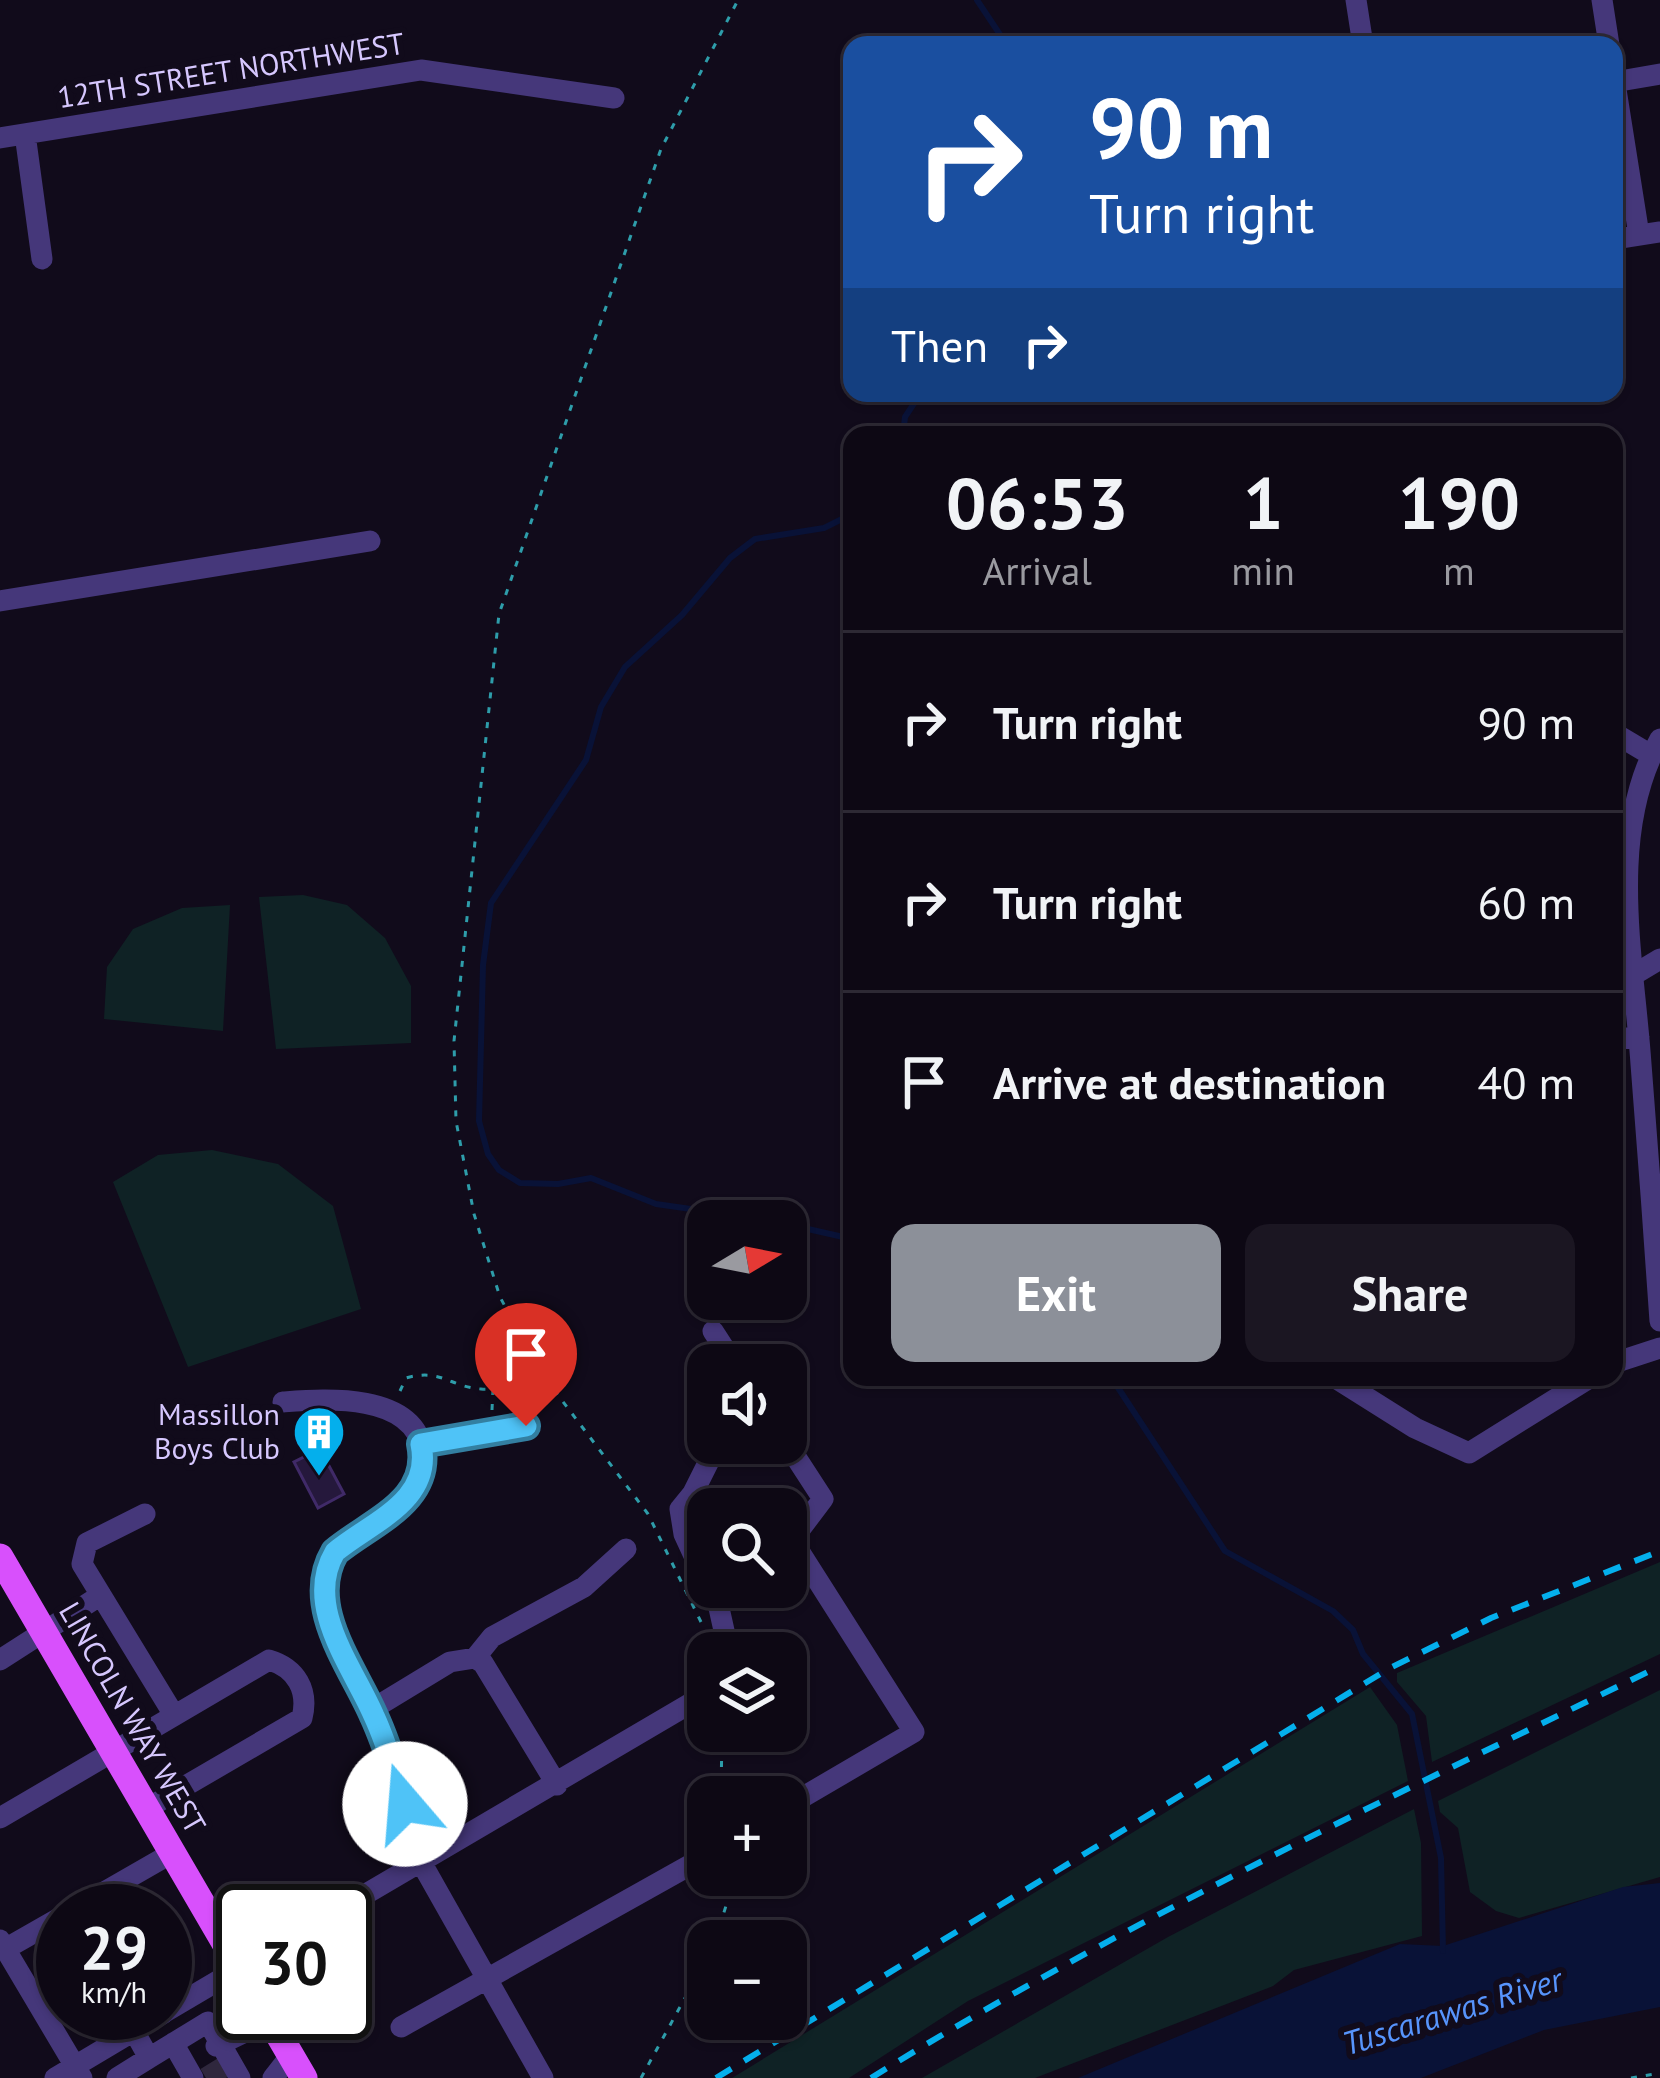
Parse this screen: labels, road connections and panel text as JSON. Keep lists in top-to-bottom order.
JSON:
{
  "streets": {
    "main road": ["LINCOLN WAY WEST"],
    "street": ["12TH STREET NORTHWEST"]
  },
  "water": ["Tuscarawas River"],
  "places": {
    "building": ["Massillon Boys Club"]
  },
  "north": "right",
  "page": {
    "turn": ["90 m", "Turn right"],
    "then": "Then",
    "eta": [
      "06:53",
      "Arrival",
      "1",
      "min",
      "190",
      "m"
    ],
    "list": [
      {
        "name": "Turn right",
        "value": "90 m"
      },
      {
        "name": "Turn right",
        "value": "60 m"
      },
      {
        "name": "Arrive at destination",
        "value": "40 m"
      }
    ],
    "map_buttons": ["+", "−"],
    "buttons": ["Exit", "Share"],
    "speed": "29 km/h",
    "limit": "30"
  }
}
